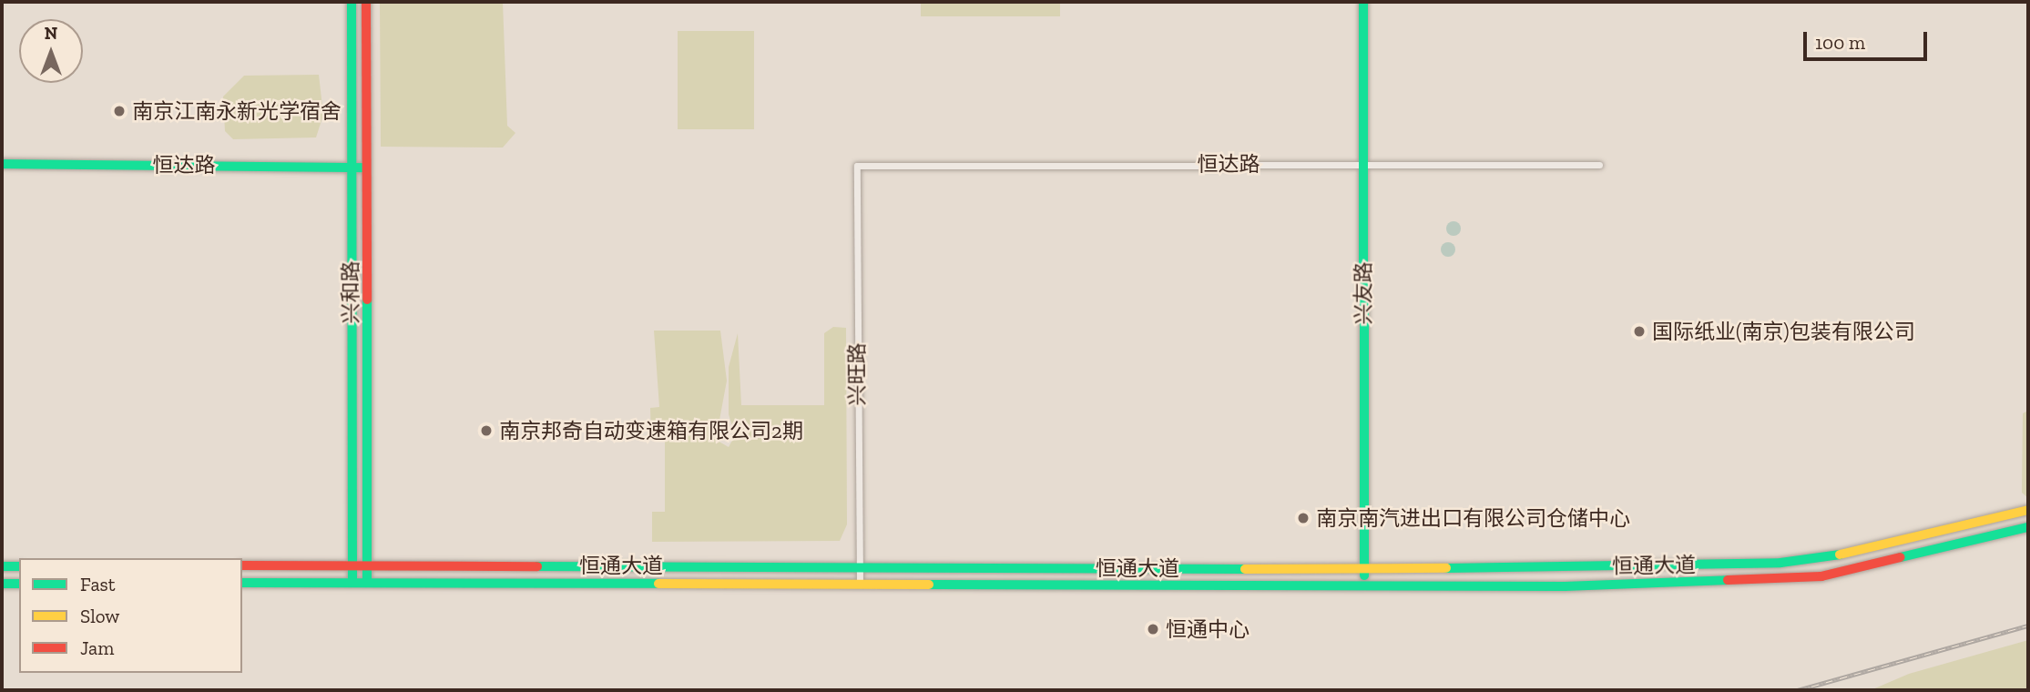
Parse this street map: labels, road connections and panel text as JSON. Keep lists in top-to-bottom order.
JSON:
{
  "streets": {
    "main road": [
      "恒达路",
      "兴和路",
      "兴友路",
      "恒通大道"
    ],
    "street": ["兴旺路"]
  },
  "crossings": [
    ["恒达路", "兴和路"],
    ["恒达路", "兴友路"],
    ["恒达路", "兴旺路"],
    ["兴和路", "恒通大道"],
    ["兴友路", "恒通大道"],
    ["兴旺路", "恒通大道"]
  ],
  "places": [
    "南京江南永新光学宿舍",
    "国际纸业(南京)包装有限公司",
    "南京邦奇自动变速箱有限公司2期",
    "南京南汽进出口有限公司仓储中心",
    "恒通中心"
  ],
  "legend": ["Fast", "Slow", "Jam"],
  "scale_bar": "100 m",
  "north": "top"
}
